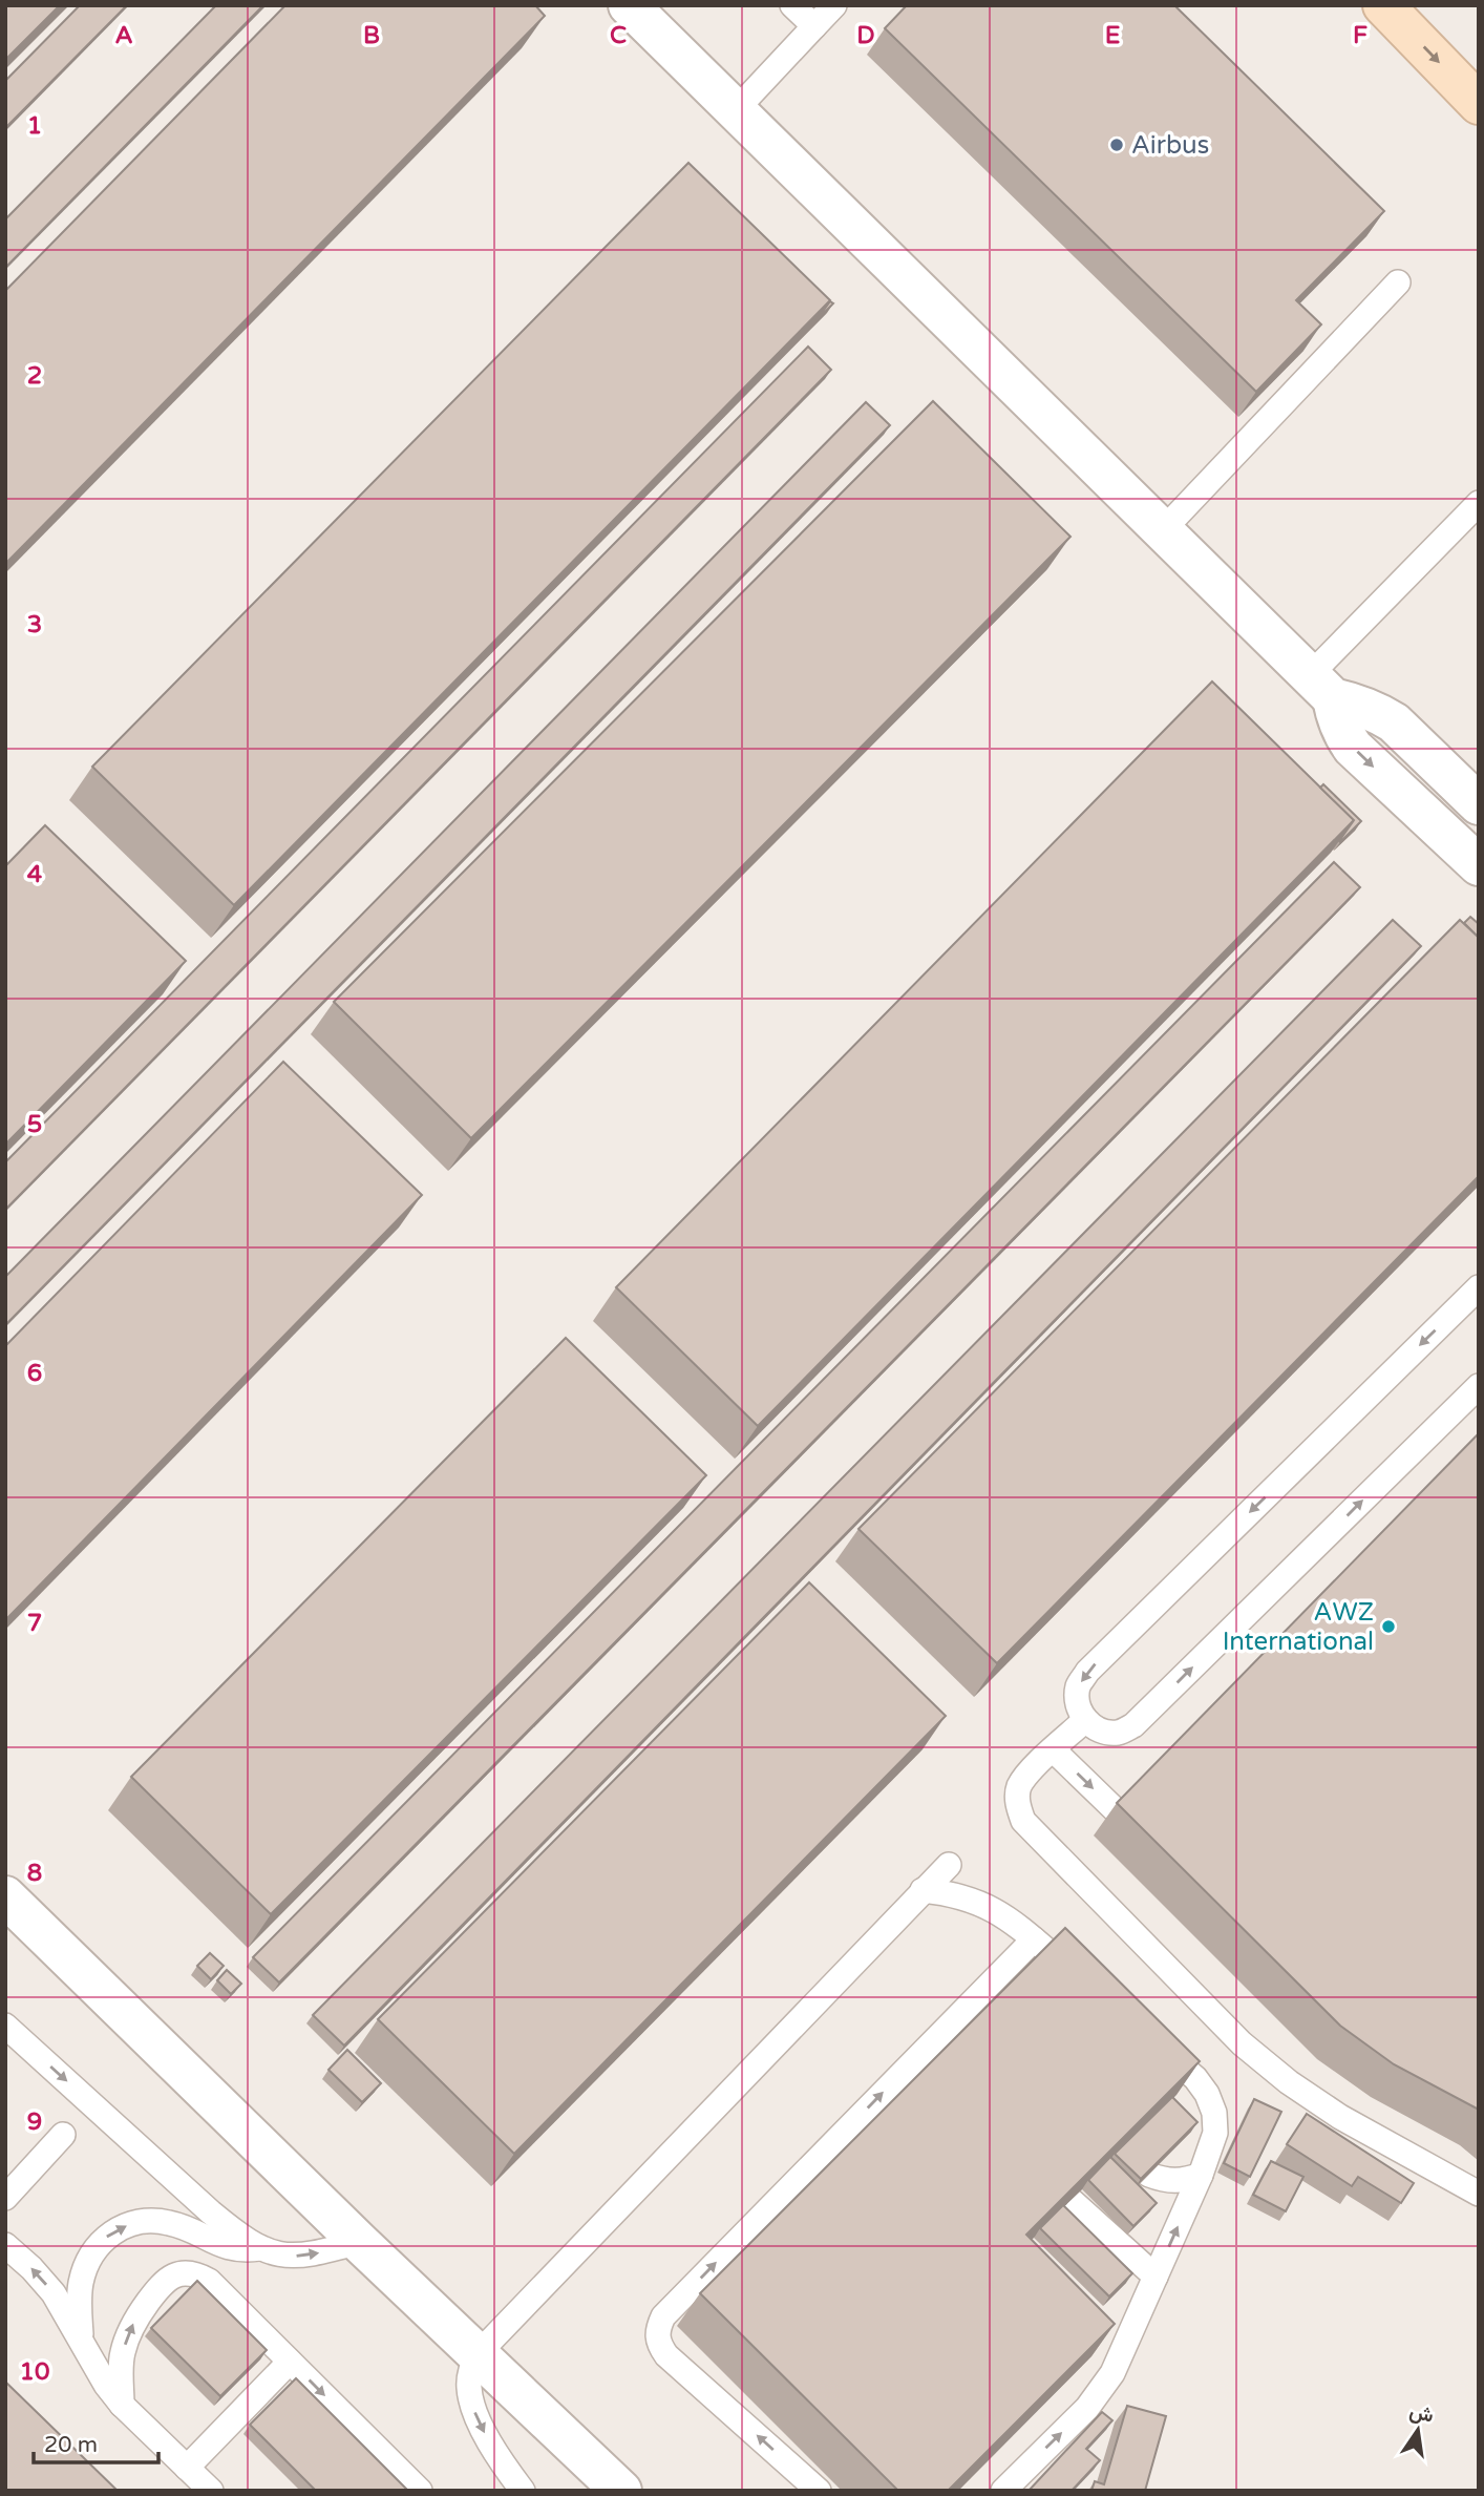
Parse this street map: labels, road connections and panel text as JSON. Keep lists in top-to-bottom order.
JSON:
{
  "places": ["Airbus", "AWZ International"],
  "scale_bar": "20 m",
  "north": "top",
  "grid": {
    "columns": [
      "A",
      "B",
      "C",
      "D",
      "E",
      "F"
    ],
    "rows": [
      "1",
      "2",
      "3",
      "4",
      "5",
      "6",
      "7",
      "8",
      "9",
      "10"
    ]
  }
}
